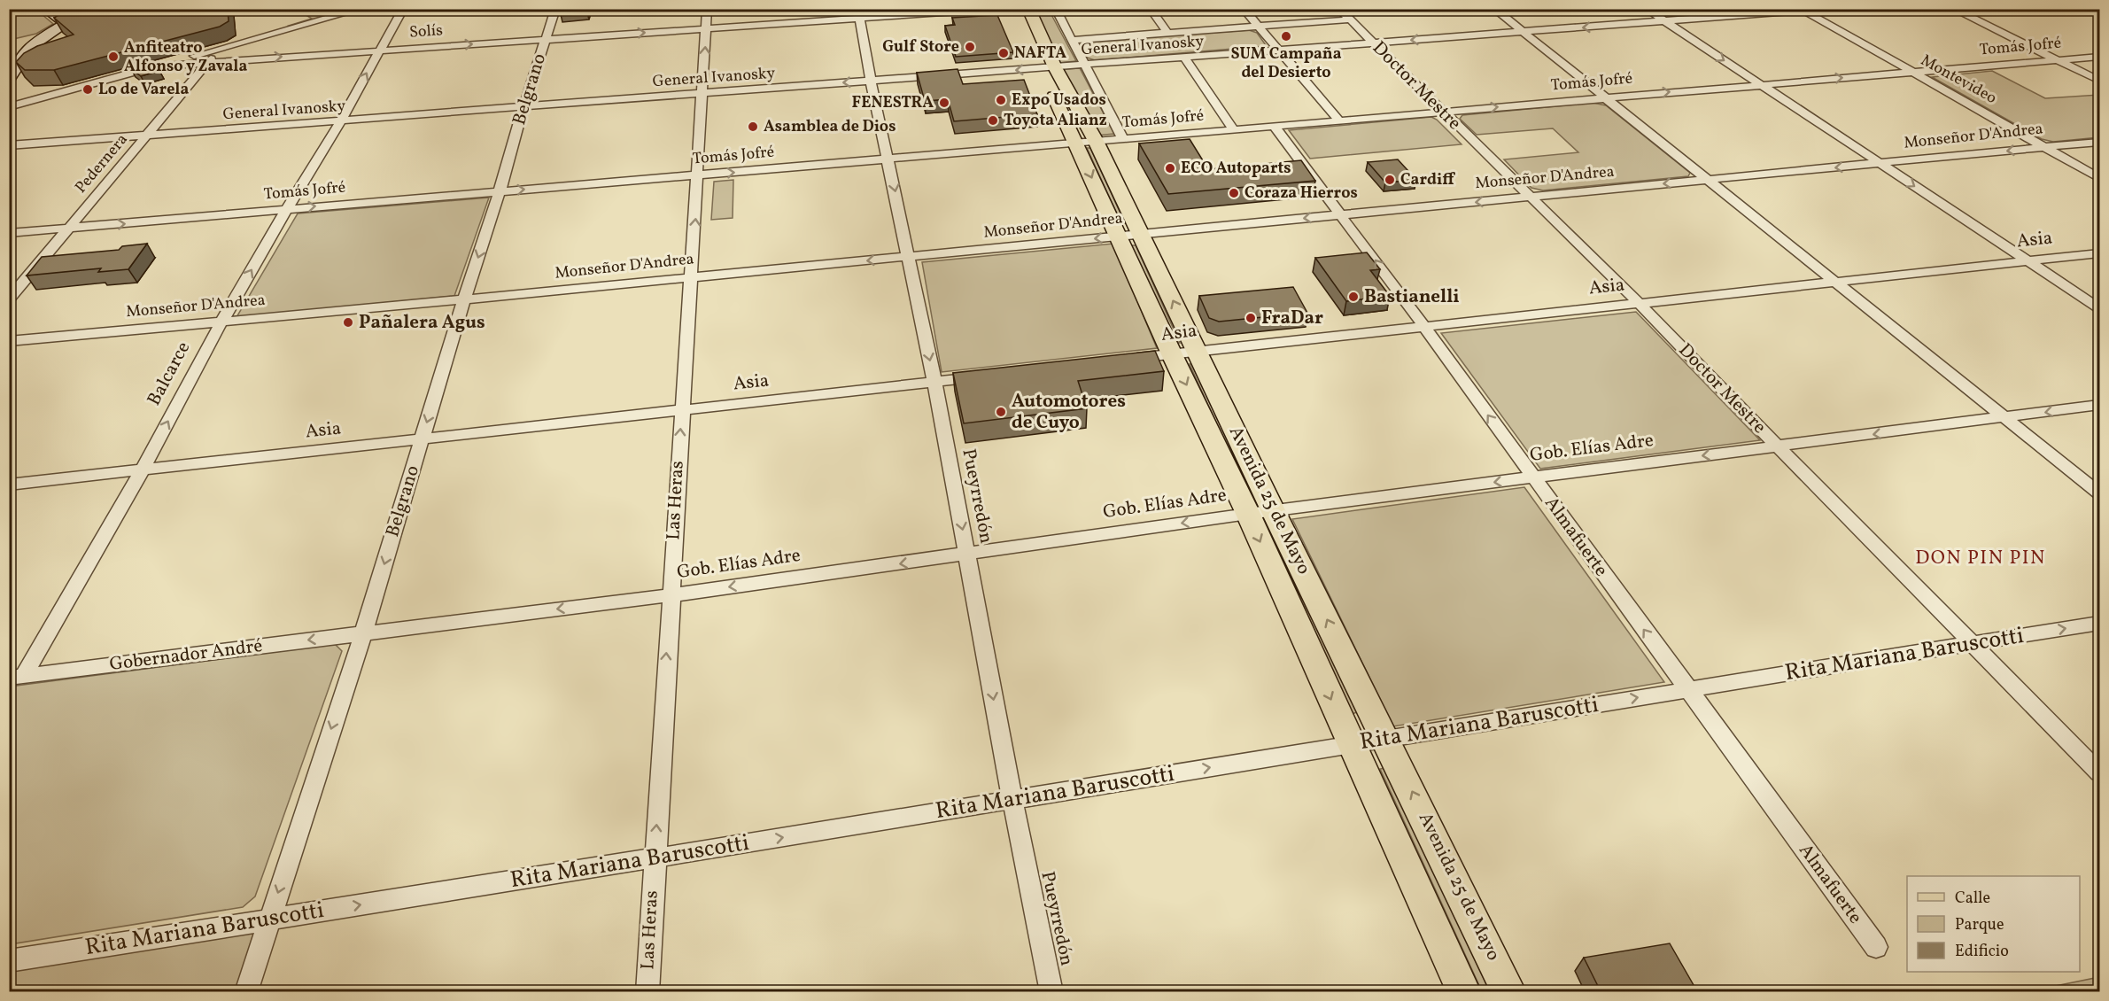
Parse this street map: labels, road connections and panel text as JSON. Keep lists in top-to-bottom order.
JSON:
{
  "streets": {
    "main road": ["Avenida 25 de Mayo"],
    "street": [
      "Solís",
      "General Ivanosky",
      "Tomás Jofré",
      "Montevideo",
      "Doctor Mestre",
      "Belgrano",
      "Monseñor D'Andrea",
      "Pedernera",
      "Asia",
      "Balcarce",
      "Gob. Elías Adre",
      "Pueyrredón",
      "Las Heras",
      "Almafuerte",
      "Rita Mariana Baruscotti",
      "Gobernador André"
    ]
  },
  "crossings": [
    ["Solís", "Belgrano"],
    ["Solís", "Pedernera"],
    ["Solís", "Balcarce"],
    ["Solís", "Pueyrredón"],
    ["Solís", "Las Heras"],
    ["General Ivanosky", "Montevideo"],
    ["General Ivanosky", "Doctor Mestre"],
    ["General Ivanosky", "Belgrano"],
    ["General Ivanosky", "Pedernera"],
    ["General Ivanosky", "Balcarce"],
    ["General Ivanosky", "Pueyrredón"],
    ["General Ivanosky", "Las Heras"],
    ["General Ivanosky", "Avenida 25 de Mayo"],
    ["Tomás Jofré", "Montevideo"],
    ["Tomás Jofré", "Doctor Mestre"],
    ["Tomás Jofré", "Belgrano"],
    ["Tomás Jofré", "Pedernera"],
    ["Tomás Jofré", "Balcarce"],
    ["Tomás Jofré", "Pueyrredón"],
    ["Tomás Jofré", "Las Heras"],
    ["Tomás Jofré", "Avenida 25 de Mayo"],
    ["Tomás Jofré", "Almafuerte"],
    ["Montevideo", "Monseñor D'Andrea"],
    ["Doctor Mestre", "Monseñor D'Andrea"],
    ["Doctor Mestre", "Asia"],
    ["Doctor Mestre", "Gob. Elías Adre"],
    ["Doctor Mestre", "Rita Mariana Baruscotti"],
    ["Belgrano", "Monseñor D'Andrea"],
    ["Belgrano", "Asia"],
    ["Belgrano", "Gob. Elías Adre"],
    ["Belgrano", "Rita Mariana Baruscotti"],
    ["Belgrano", "Gobernador André"],
    ["Monseñor D'Andrea", "Balcarce"],
    ["Monseñor D'Andrea", "Pueyrredón"],
    ["Monseñor D'Andrea", "Las Heras"],
    ["Monseñor D'Andrea", "Avenida 25 de Mayo"],
    ["Monseñor D'Andrea", "Almafuerte"],
    ["Asia", "Balcarce"],
    ["Asia", "Pueyrredón"],
    ["Asia", "Las Heras"],
    ["Asia", "Avenida 25 de Mayo"],
    ["Asia", "Almafuerte"],
    ["Balcarce", "Gobernador André"],
    ["Gob. Elías Adre", "Pueyrredón"],
    ["Gob. Elías Adre", "Las Heras"],
    ["Gob. Elías Adre", "Avenida 25 de Mayo"],
    ["Gob. Elías Adre", "Almafuerte"],
    ["Gob. Elías Adre", "Gobernador André"],
    ["Pueyrredón", "Rita Mariana Baruscotti"],
    ["Las Heras", "Rita Mariana Baruscotti"],
    ["Avenida 25 de Mayo", "Rita Mariana Baruscotti"],
    ["Almafuerte", "Rita Mariana Baruscotti"]
  ],
  "one_way": [
    "General Ivanosky",
    "Tomás Jofré",
    "Belgrano",
    "Monseñor D'Andrea",
    "Balcarce",
    "Gob. Elías Adre",
    "Pueyrredón",
    "Las Heras",
    "Almafuerte",
    "Rita Mariana Baruscotti",
    "Gobernador André"
  ],
  "districts": ["DON PIN PIN"],
  "places": [
    "SUM Campaña del Desierto",
    "Gulf Store",
    "NAFTA",
    "Anfiteatro Alfonso y Zavala",
    "Lo de Varela",
    "Expo Usados",
    "FENESTRA",
    "Toyota Alianz",
    "Asamblea de Dios",
    "ECO Autoparts",
    "Cardiff",
    "Coraza Hierros",
    "Bastianelli",
    "FraDar",
    "Pañalera Agus",
    "Automotores de Cuyo"
  ],
  "legend": ["Calle", "Parque", "Edificio"]
}
